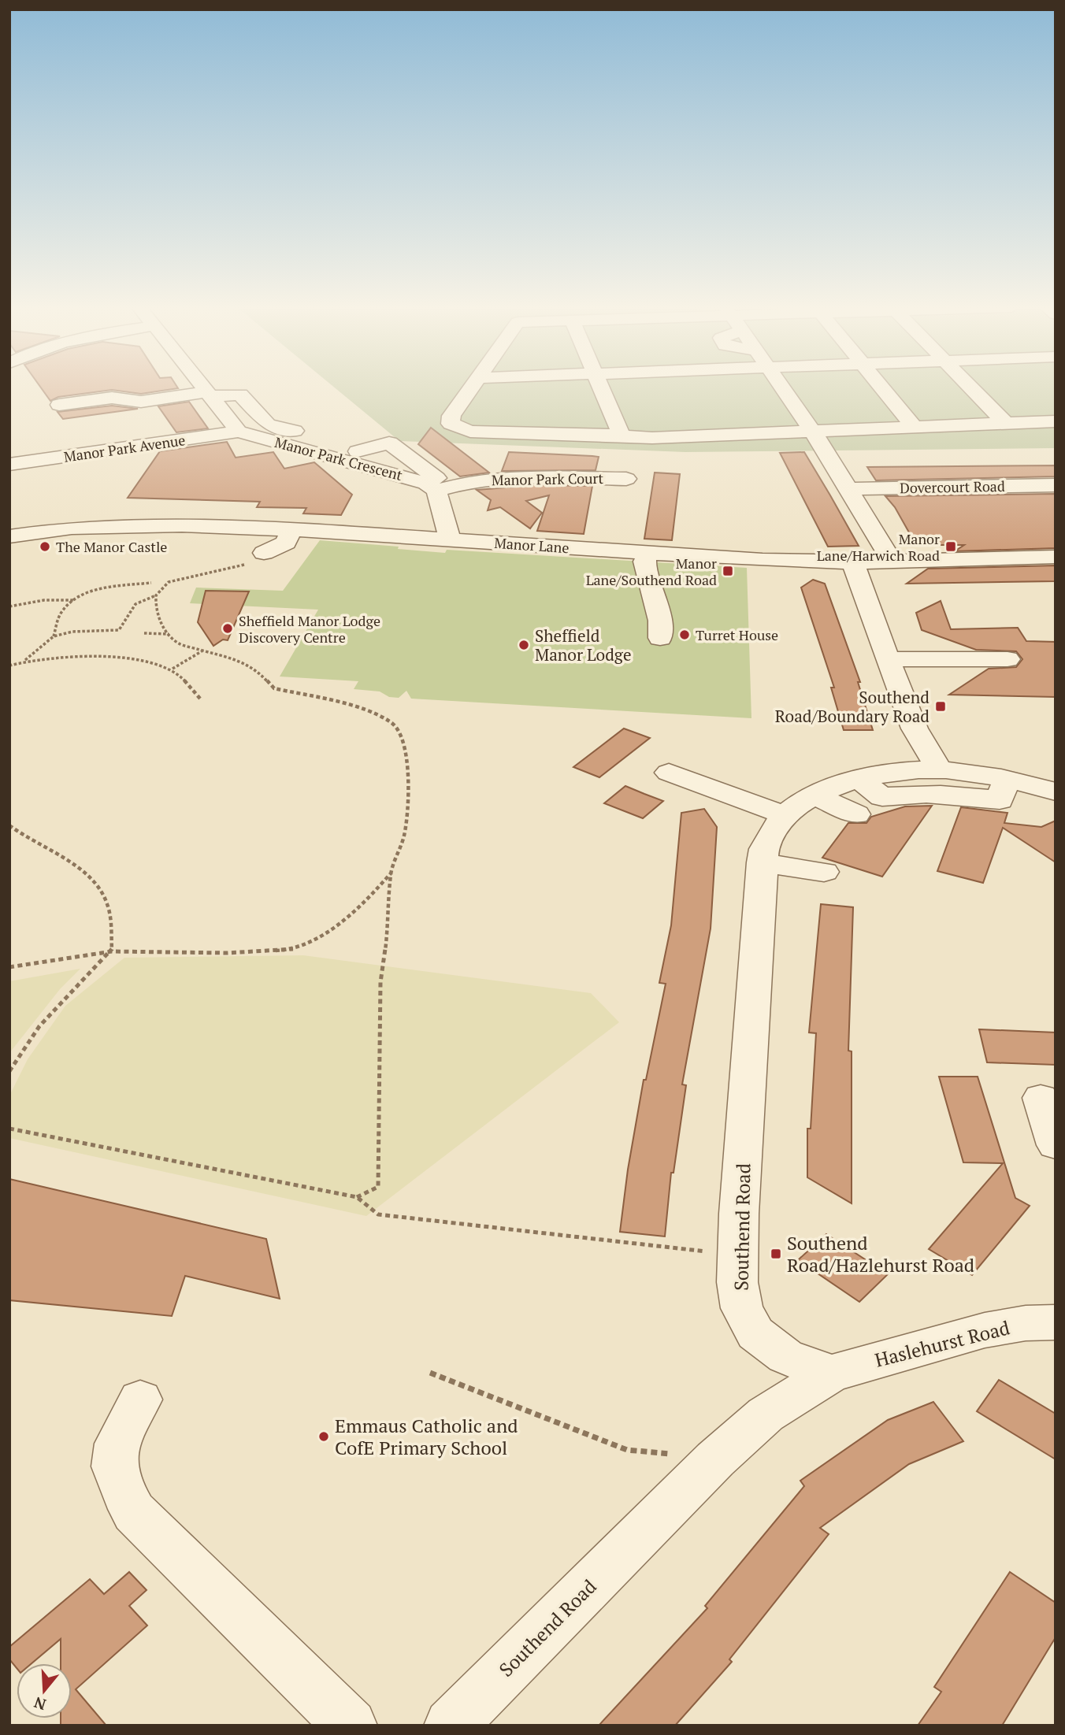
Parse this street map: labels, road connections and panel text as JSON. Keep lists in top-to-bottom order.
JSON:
{
  "streets": {
    "street": [
      "Manor Park Avenue",
      "Manor Park Crescent",
      "Manor Park Court",
      "Dovercourt Road",
      "Manor Lane",
      "Southend Road",
      "Haslehurst Road"
    ]
  },
  "crossings": [
    ["Manor Park Avenue", "Manor Park Crescent"],
    ["Manor Park Crescent", "Manor Park Court"],
    ["Southend Road", "Haslehurst Road"]
  ],
  "places": {
    "other": [
      "The Manor Castle",
      "Sheffield Manor Lodge Discovery Centre",
      "Turret House",
      "Sheffield Manor Lodge",
      "Emmaus Catholic and CofE Primary School"
    ],
    "transit": [
      "Manor Lane/Harwich Road",
      "Manor Lane/Southend Road",
      "Southend Road/Boundary Road",
      "Southend Road/Hazlehurst Road"
    ]
  },
  "north": "bottom"
}
